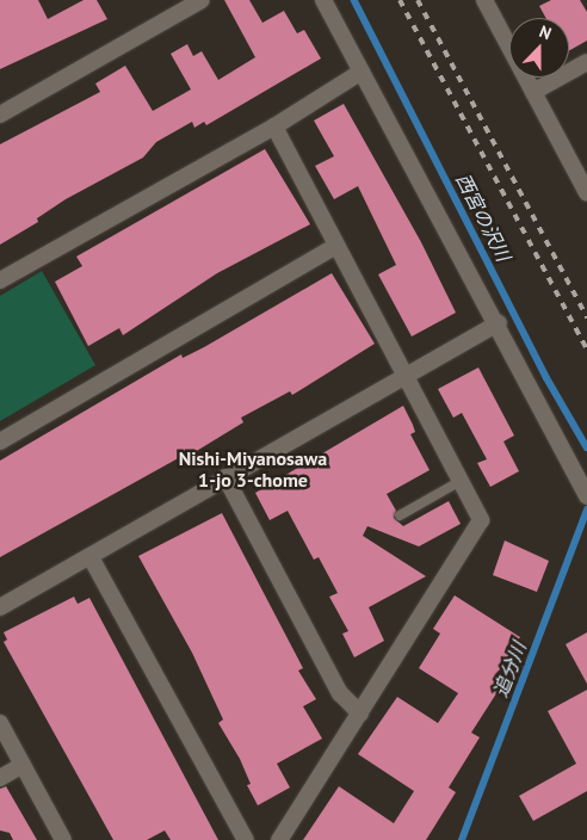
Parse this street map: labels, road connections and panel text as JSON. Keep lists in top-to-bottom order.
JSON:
{
  "districts": ["Nishi-Miyanosawa 1-jo 3-chome"],
  "water": ["西宮の沢川", "追分川"],
  "north": "top"
}
